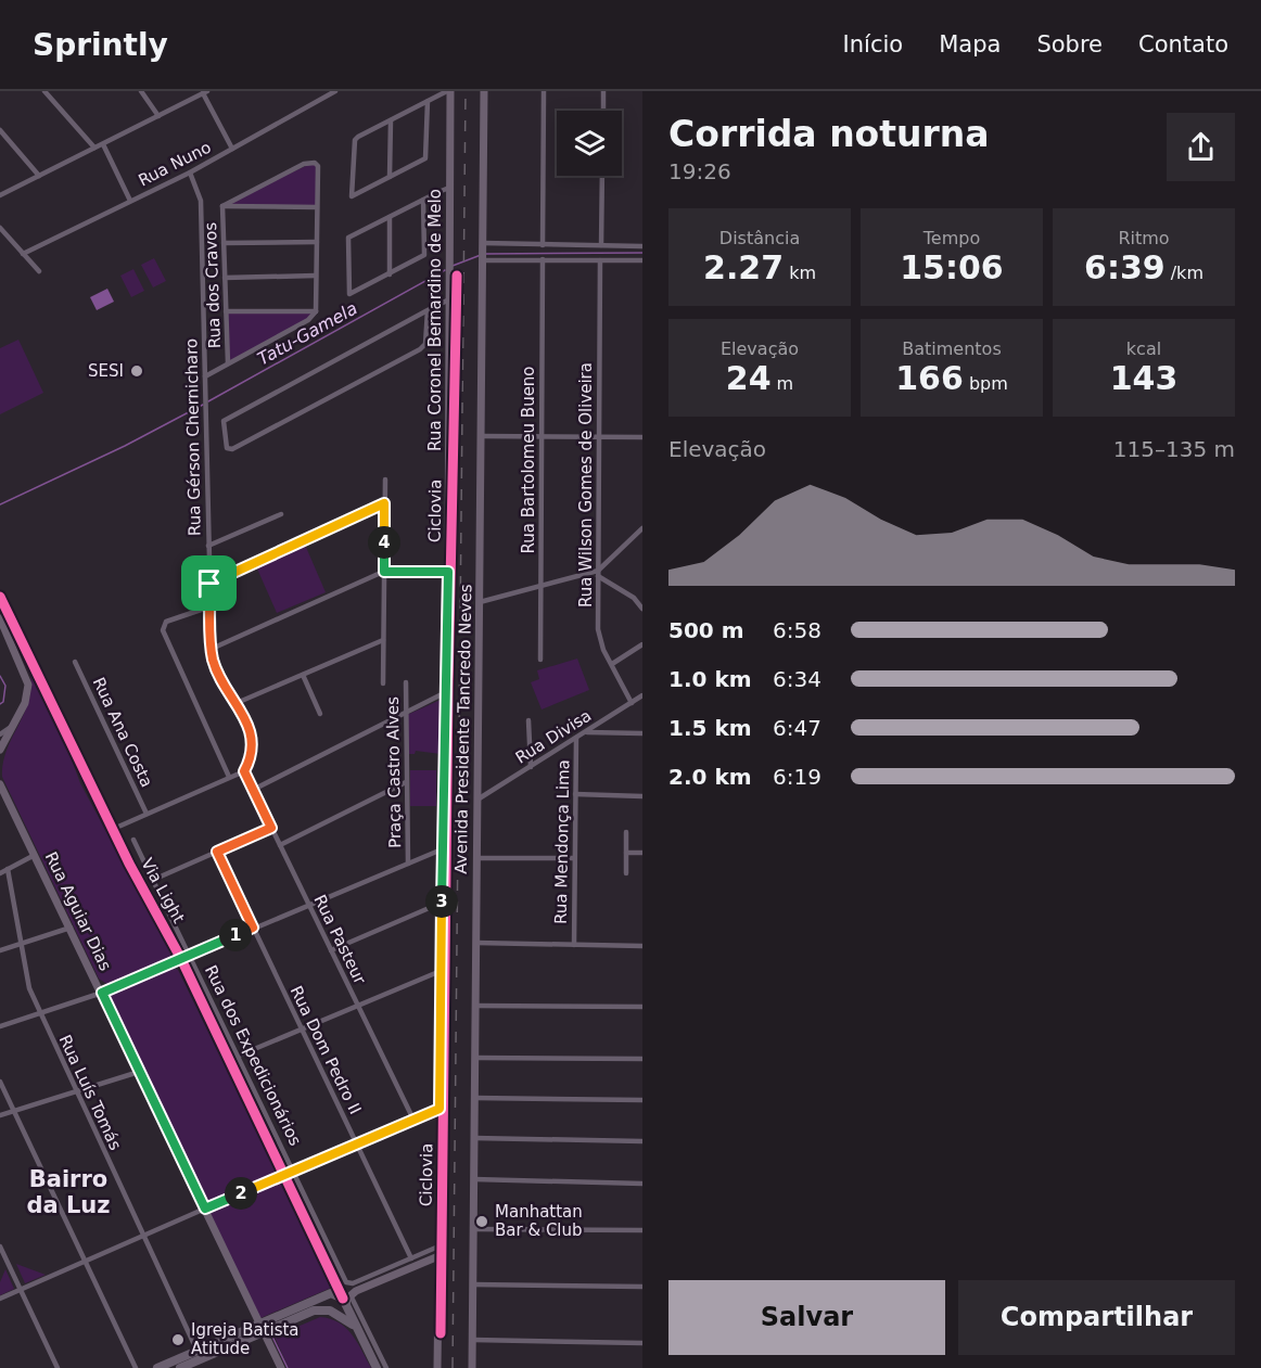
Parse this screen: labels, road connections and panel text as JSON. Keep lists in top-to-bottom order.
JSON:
{
  "streets": {
    "main road": [
      "Rua Coronel Bernardino de Melo",
      "Avenida Presidente Tancredo Neves",
      "Via Light",
      "Rua Aguiar Dias"
    ],
    "street": [
      "Rua Nuno",
      "Rua dos Cravos",
      "Rua Gérson Chernicharo",
      "Rua Bartolomeu Bueno",
      "Rua Wilson Gomes de Oliveira",
      "Rua Ana Costa",
      "Rua Divisa",
      "Praça Castro Alves",
      "Rua Mendonça Lima",
      "Rua Pasteur",
      "Rua Dom Pedro II",
      "Rua dos Expedicionários",
      "Rua Luís Tomás"
    ],
    "cycle path": ["Ciclovia"]
  },
  "crossings": [
    ["Rua Nuno", "Rua Gérson Chernicharo"],
    ["Rua Gérson Chernicharo", "Rua Pasteur"],
    ["Rua Wilson Gomes de Oliveira", "Rua Divisa"],
    ["Avenida Presidente Tancredo Neves", "Rua Divisa"],
    ["Rua Divisa", "Rua Mendonça Lima"],
    ["Rua Dom Pedro II", "Rua dos Expedicionários"]
  ],
  "districts": ["Bairro da Luz"],
  "water": ["Tatu-Gamela"],
  "places": ["SESI", "Manhattan Bar & Club", "Igreja Batista Atitude"],
  "page": {
    "header": "Sprintly",
    "nav": [
      "Início",
      "Mapa",
      "Sobre",
      "Contato"
    ],
    "heading": ["Corrida noturna", "19:26"],
    "stats": [
      ["Distância", "2.27 km"],
      ["Tempo", "15:06"],
      ["Ritmo", "6:39 /km"],
      ["Elevação", "24 m"],
      ["Batimentos", "166 bpm"],
      ["kcal", "143"]
    ],
    "chart": ["Elevação", "115–135 m"],
    "pins": [
      "4",
      "3",
      "1",
      "2"
    ],
    "list": [
      {
        "name": "500 m",
        "note": "6:58"
      },
      {
        "name": "1.0 km",
        "note": "6:34"
      },
      {
        "name": "1.5 km",
        "note": "6:47"
      },
      {
        "name": "2.0 km",
        "note": "6:19"
      }
    ],
    "buttons": ["Salvar", "Compartilhar"]
  }
}
